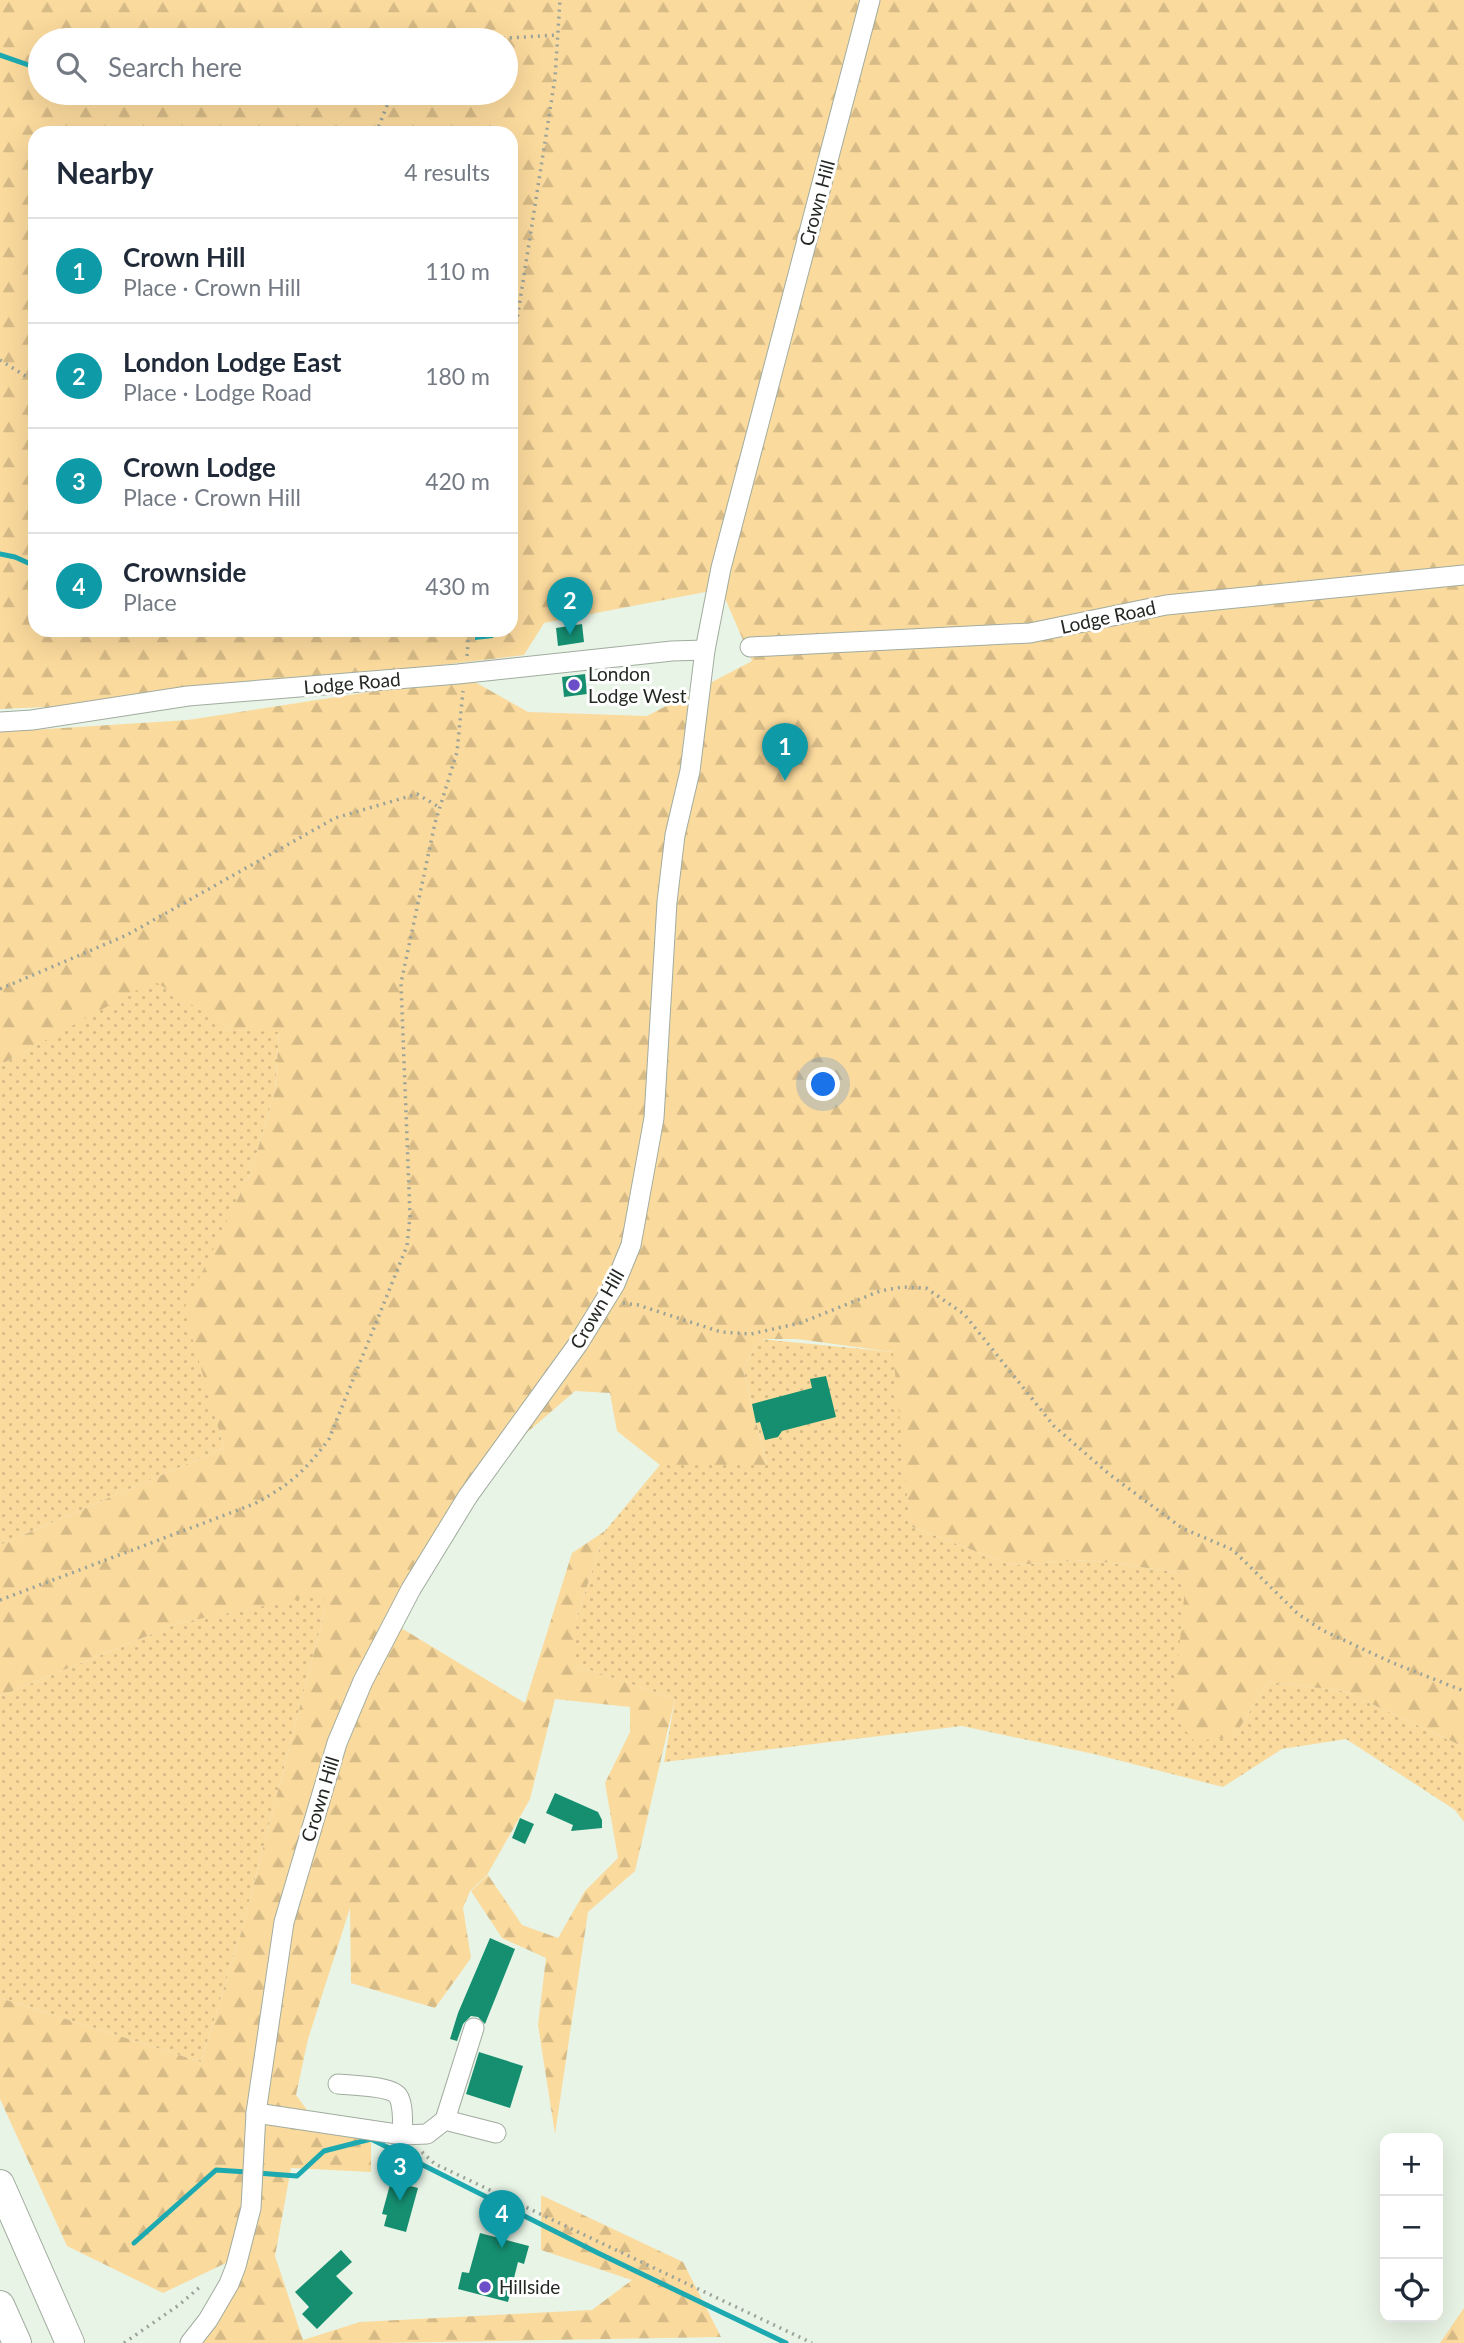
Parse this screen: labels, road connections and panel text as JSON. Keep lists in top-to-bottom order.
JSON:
{
  "streets": {
    "street": ["Crown Hill", "Lodge Road"]
  },
  "crossings": [
    ["Crown Hill", "Lodge Road"]
  ],
  "places": ["London Lodge West", "Hillside"],
  "page": {
    "search": "Search here",
    "heading": ["Nearby", "4 results"],
    "list": [
      {
        "mark": "1",
        "name": "Crown Hill",
        "note": "Place · Crown Hill",
        "value": "110 m"
      },
      {
        "mark": "2",
        "name": "London Lodge East",
        "note": "Place · Lodge Road",
        "value": "180 m"
      },
      {
        "mark": "3",
        "name": "Crown Lodge",
        "note": "Place · Crown Hill",
        "value": "420 m"
      },
      {
        "mark": "4",
        "name": "Crownside",
        "note": "Place",
        "value": "430 m"
      }
    ],
    "pins": [
      "2",
      "1",
      "3",
      "4"
    ],
    "map_buttons": ["+", "−"]
  }
}
